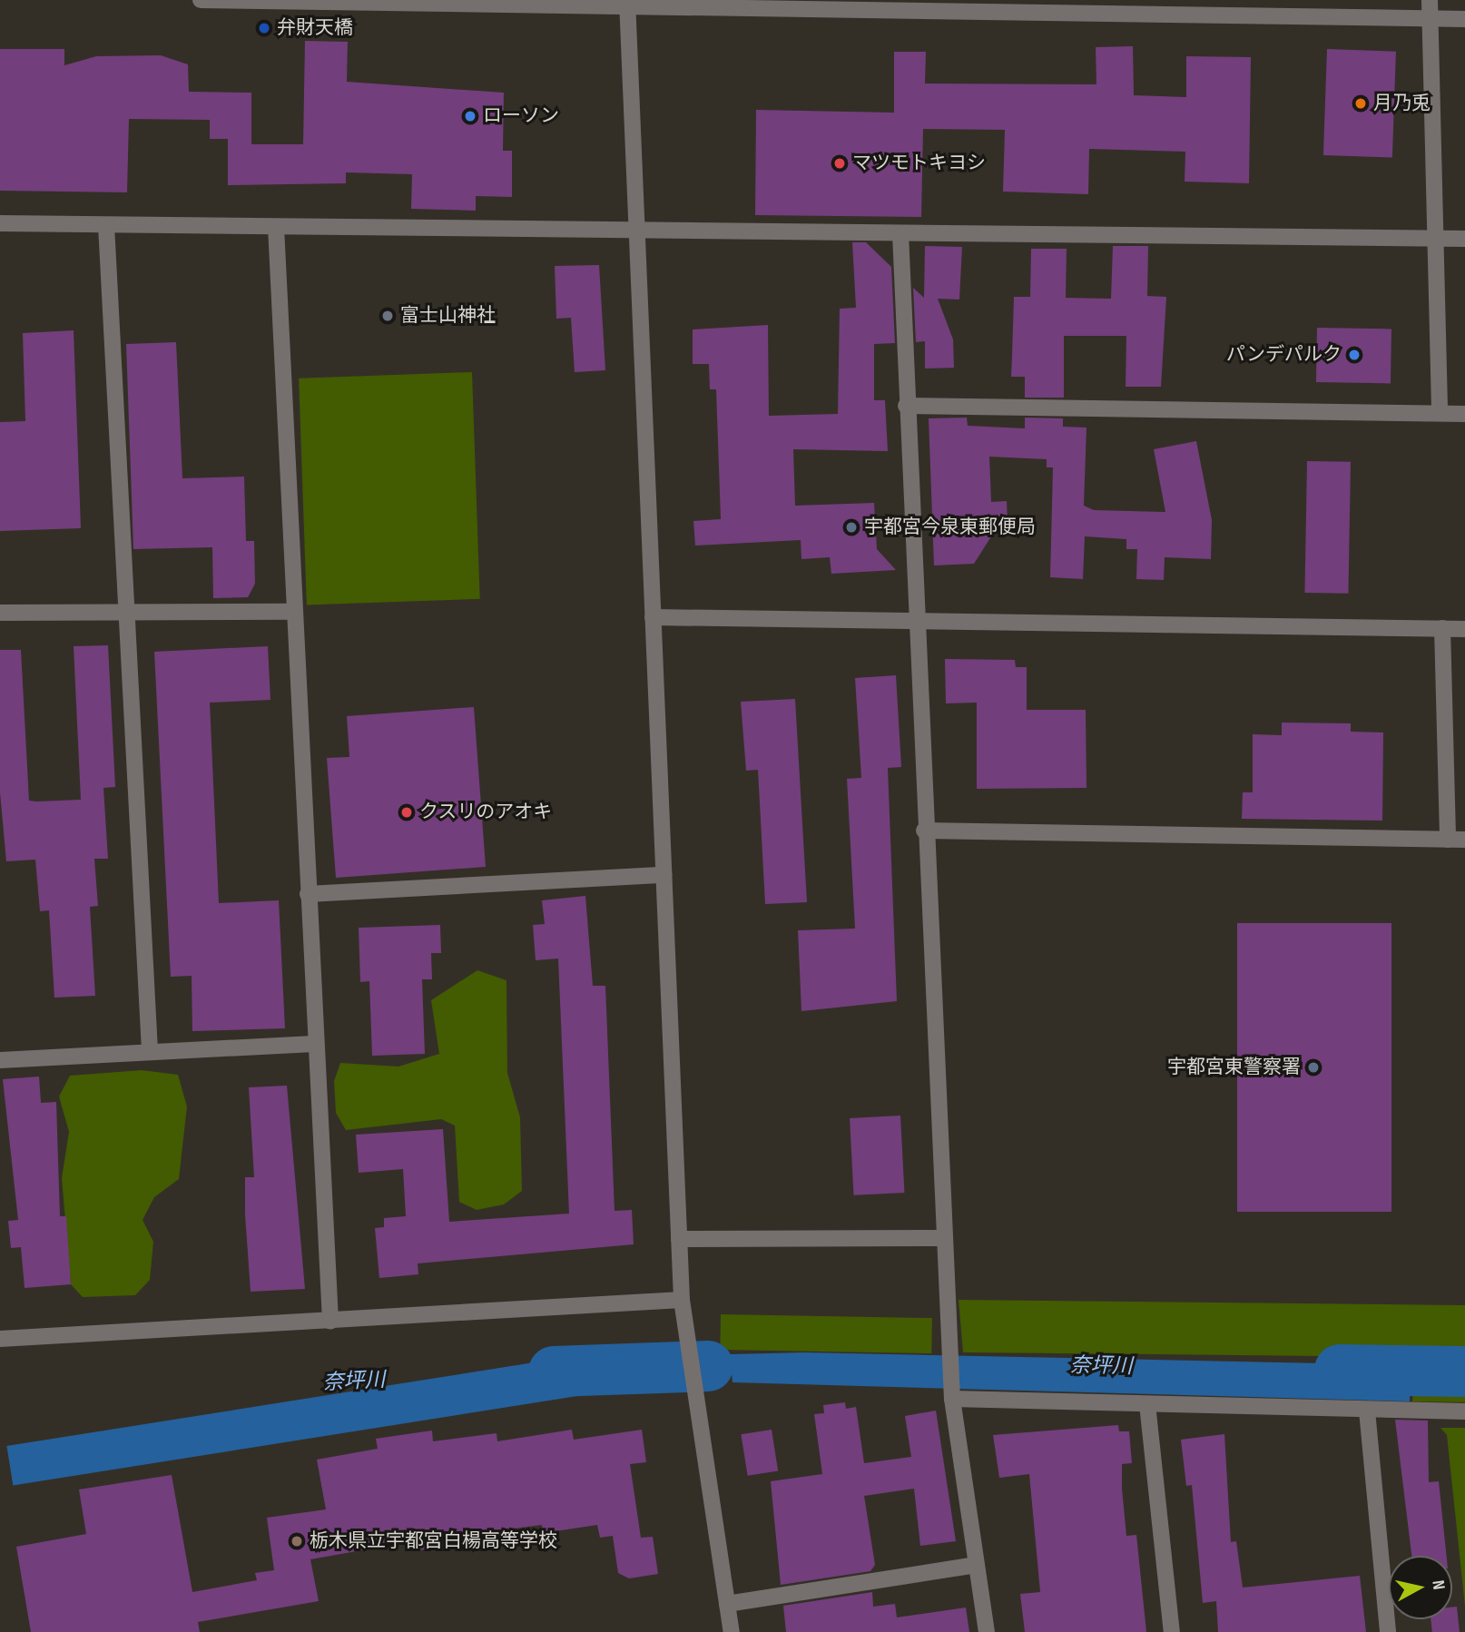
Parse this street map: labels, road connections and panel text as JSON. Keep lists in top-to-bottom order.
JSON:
{
  "water": ["奈坪川"],
  "places": [
    "弁財天橋",
    "月乃兎",
    "ローソン",
    "マツモトキヨシ",
    "富士山神社",
    "パンデパルク",
    "宇都宮今泉東郵便局",
    "クスリのアオキ",
    "宇都宮東警察署",
    "栃木県立宇都宮白楊高等学校"
  ],
  "north": "right"
}
